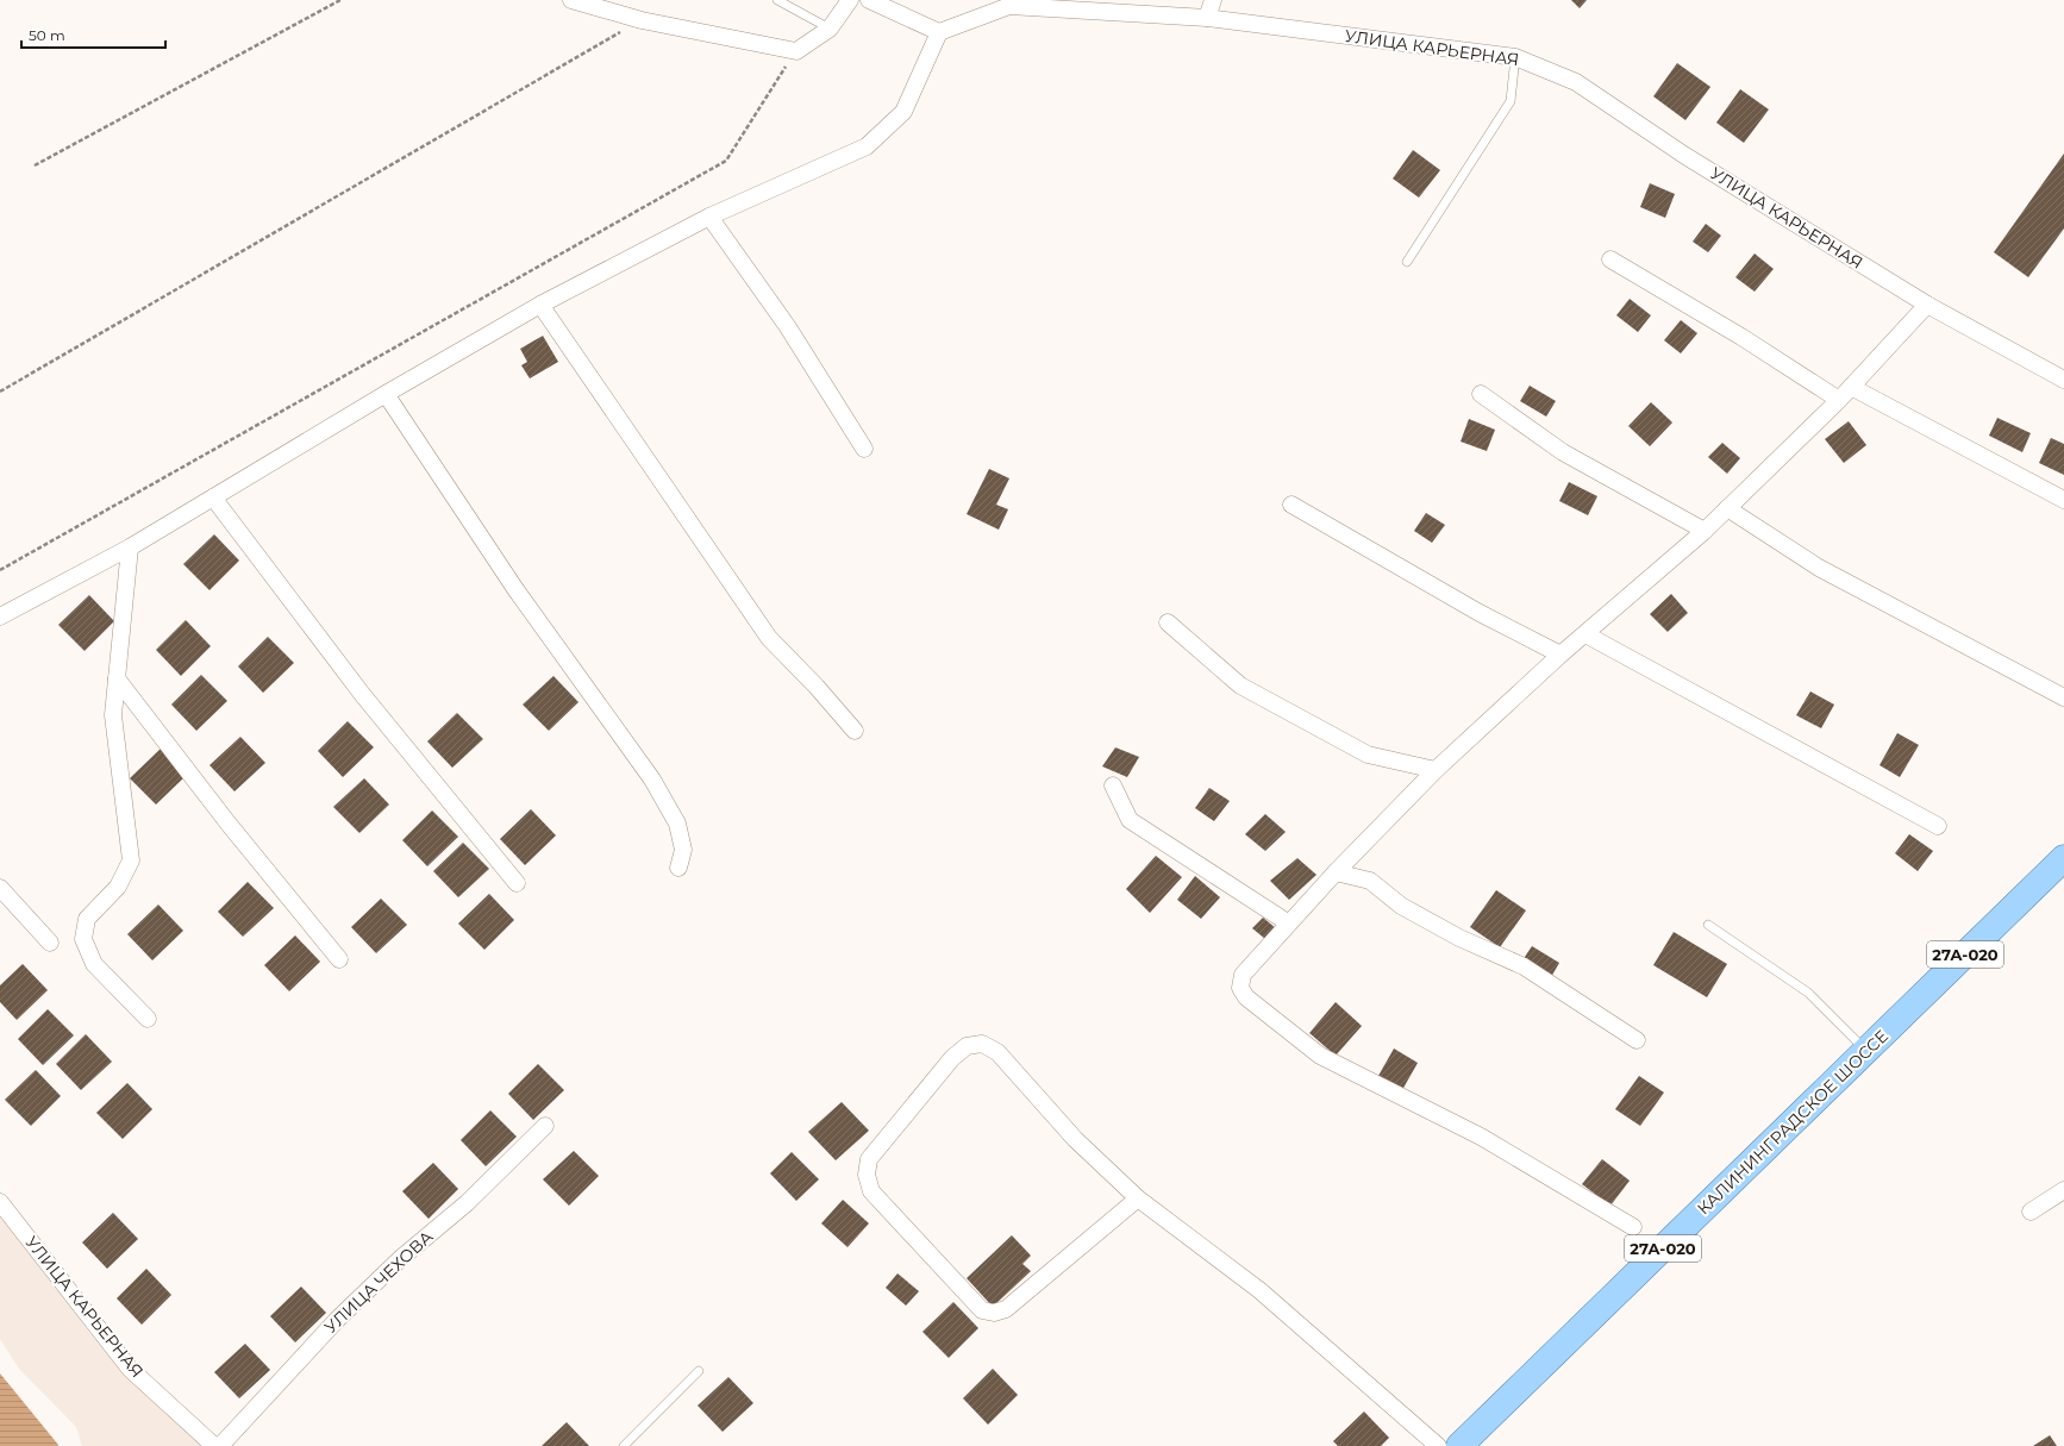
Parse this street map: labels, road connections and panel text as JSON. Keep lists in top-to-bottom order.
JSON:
{
  "streets": {
    "main road": ["27А-020", "КАЛИНИНГРАДСКОЕ ШОССЕ"],
    "street": ["УЛИЦА КАРЬЕРНАЯ", "УЛИЦА ЧЕХОВА"]
  },
  "scale_bar": "50 m"
}
